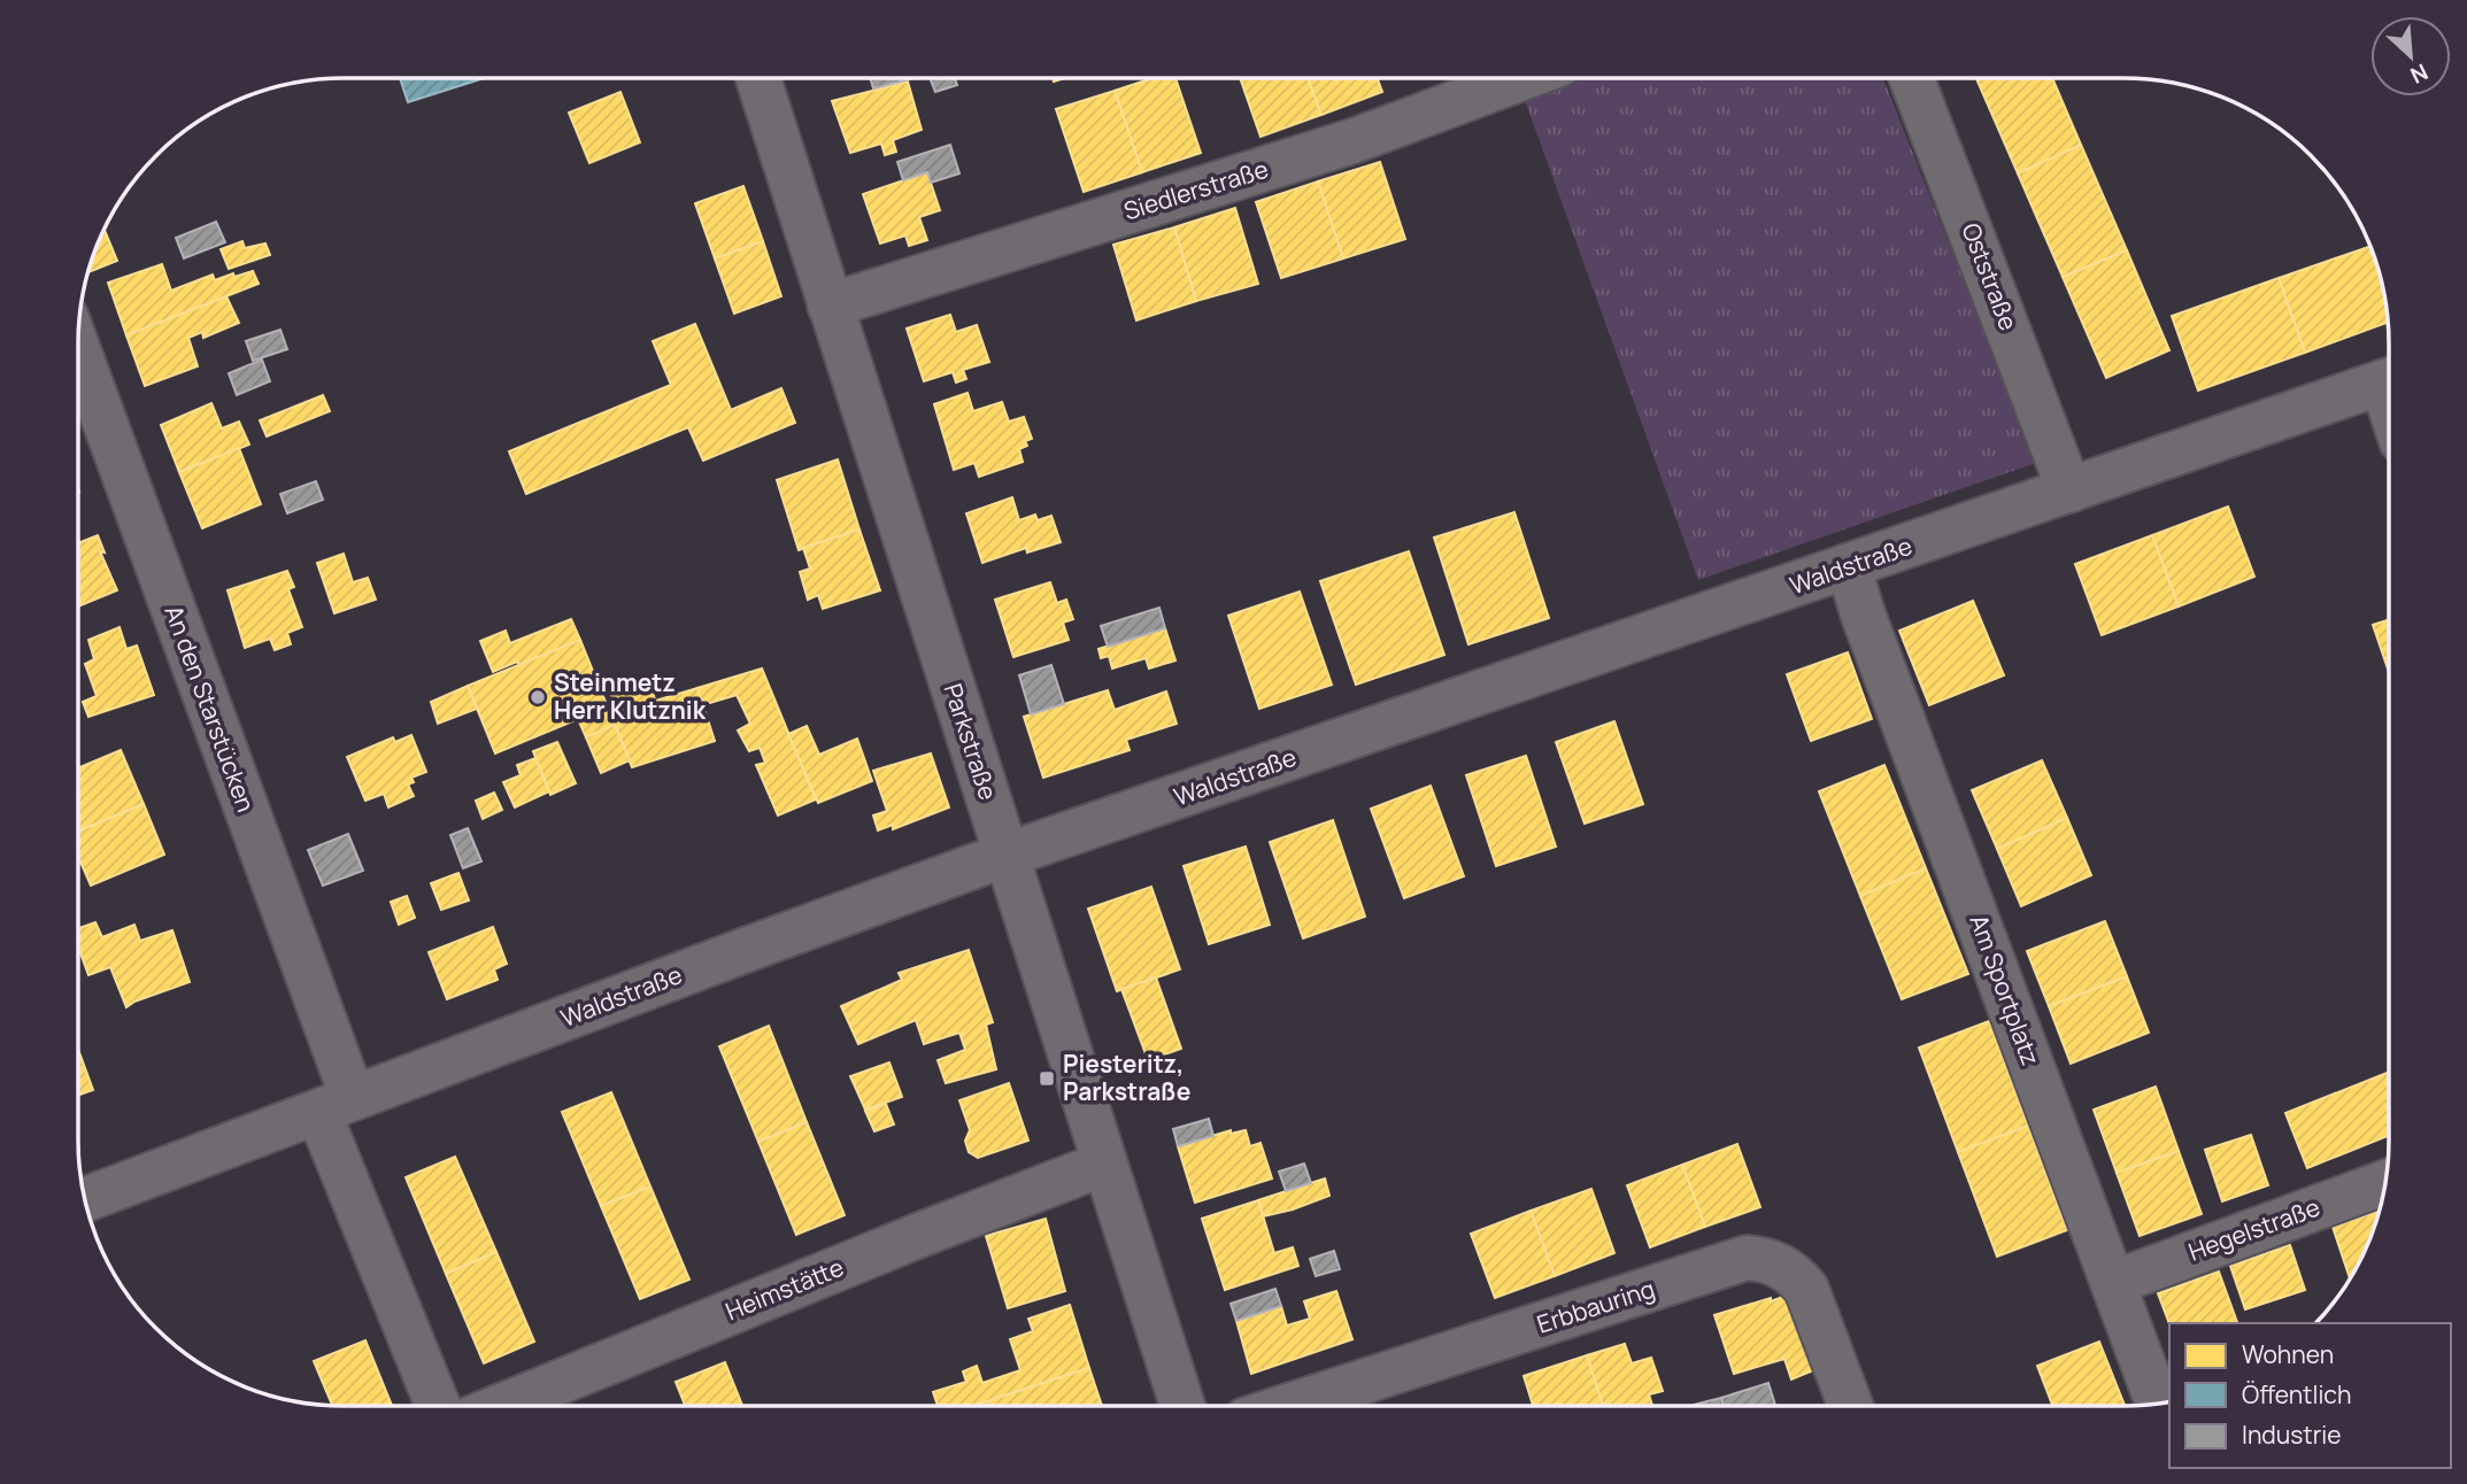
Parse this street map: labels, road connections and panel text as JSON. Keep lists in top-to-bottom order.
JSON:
{
  "streets": {
    "street": [
      "Siedlerstraße",
      "Oststraße",
      "Waldstraße",
      "An den Starstücken",
      "Parkstraße",
      "Am Sportplatz",
      "Hegelstraße",
      "Heimstätte",
      "Erbbauring"
    ]
  },
  "crossings": [
    ["Siedlerstraße", "Parkstraße"],
    ["Oststraße", "Waldstraße"],
    ["Waldstraße", "An den Starstücken"],
    ["Waldstraße", "Parkstraße"],
    ["Waldstraße", "Am Sportplatz"],
    ["Parkstraße", "Heimstätte"],
    ["Am Sportplatz", "Hegelstraße"]
  ],
  "places": {
    "other": ["Steinmetz Herr Klutznik"],
    "transit": ["Piesteritz, Parkstraße"]
  },
  "legend": ["Wohnen", "Öffentlich", "Industrie"],
  "north": "bottom right"
}
